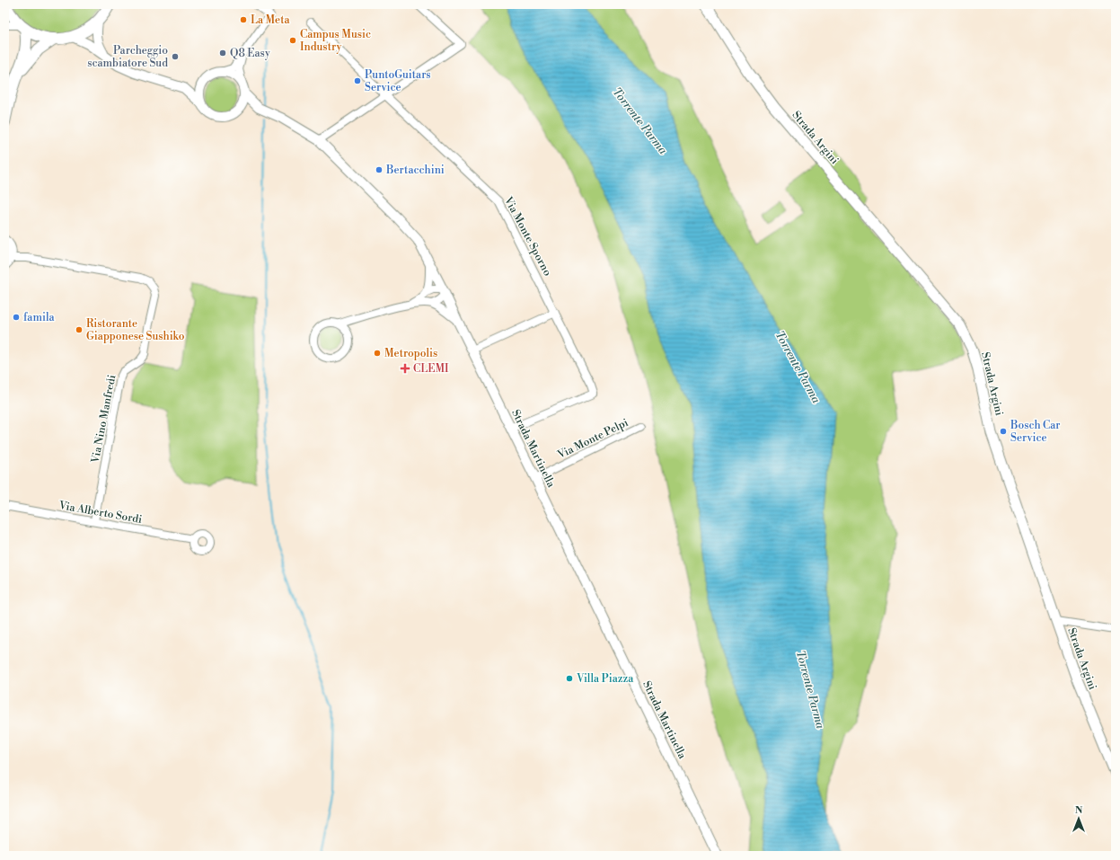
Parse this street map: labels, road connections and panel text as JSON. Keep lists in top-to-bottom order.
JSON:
{
  "streets": {
    "main road": ["Strada Argini"],
    "street": [
      "Via Monte Sporno",
      "Via Nino Manfredi",
      "Via Monte Pelpi",
      "Strada Martinella",
      "Via Alberto Sordi"
    ]
  },
  "crossings": [
    ["Via Monte Sporno", "Strada Martinella"],
    ["Via Nino Manfredi", "Via Alberto Sordi"],
    ["Via Monte Pelpi", "Strada Martinella"]
  ],
  "water": ["Torrente Parma"],
  "places": {
    "other": [
      "La Meta",
      "Campus Music Industry",
      "Q8 Easy",
      "Parcheggio scambiatore Sud",
      "PuntoGuitars Service",
      "Bertacchini",
      "famila",
      "Ristorante Giapponese Sushiko",
      "Metropolis",
      "Bosch Car Service",
      "Villa Piazza"
    ],
    "health": ["CLEMI"]
  },
  "north": "top"
}
